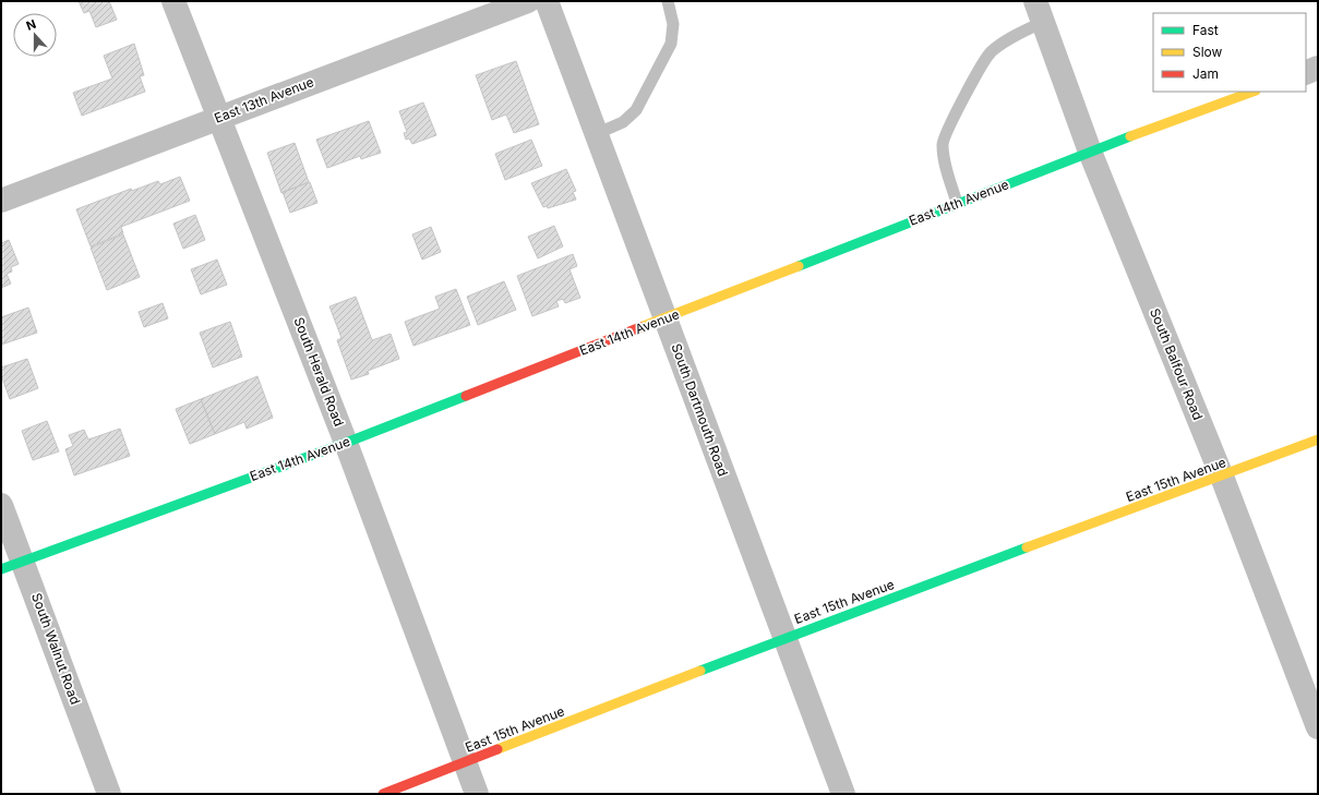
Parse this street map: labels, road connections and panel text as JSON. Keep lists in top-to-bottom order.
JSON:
{
  "streets": {
    "street": [
      "East 13th Avenue",
      "East 14th Avenue",
      "South Balfour Road",
      "South Herald Road",
      "South Dartmouth Road",
      "East 15th Avenue",
      "South Walnut Road"
    ]
  },
  "crossings": [
    ["East 13th Avenue", "South Herald Road"],
    ["East 14th Avenue", "South Balfour Road"],
    ["East 14th Avenue", "South Herald Road"],
    ["East 14th Avenue", "South Dartmouth Road"],
    ["East 14th Avenue", "South Walnut Road"],
    ["South Balfour Road", "East 15th Avenue"],
    ["South Herald Road", "East 15th Avenue"],
    ["South Dartmouth Road", "East 15th Avenue"]
  ],
  "legend": ["Fast", "Slow", "Jam"],
  "north": "top"
}
